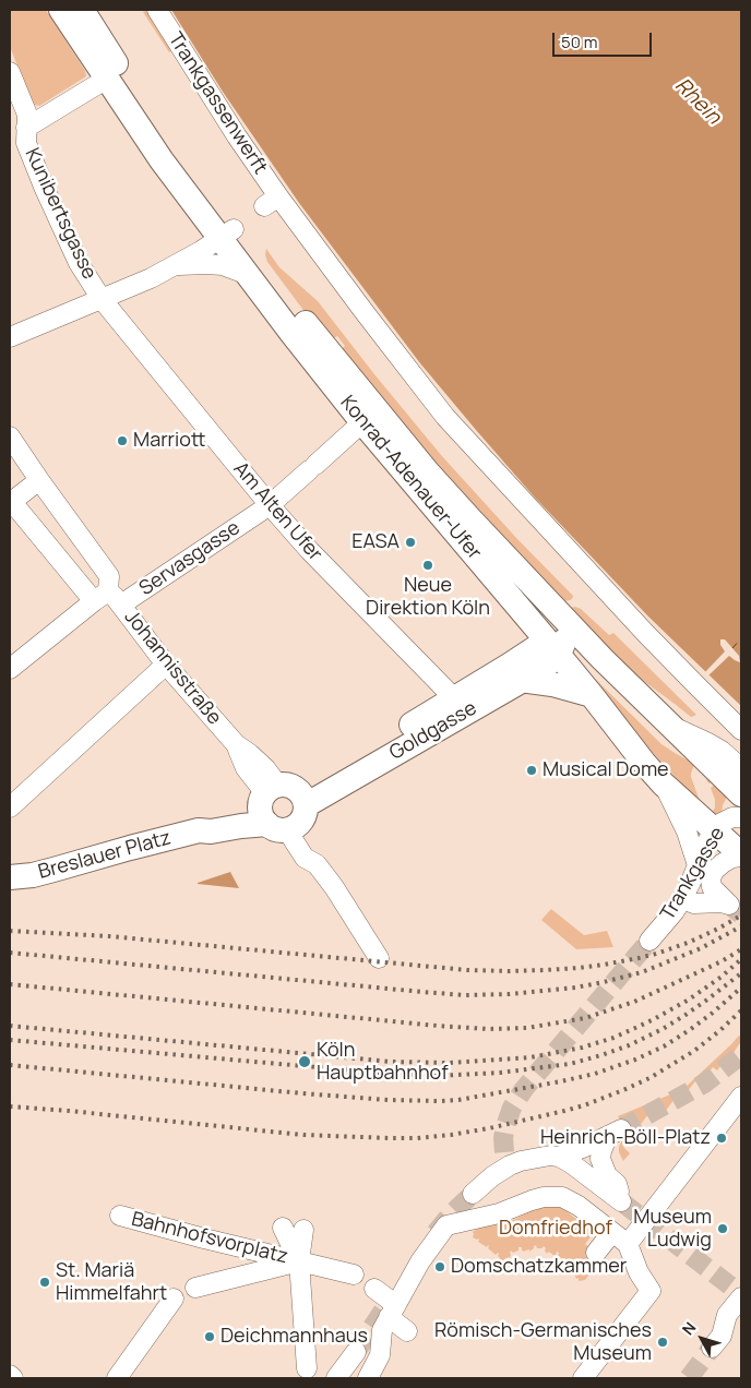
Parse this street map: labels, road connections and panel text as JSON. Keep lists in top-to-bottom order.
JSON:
{
  "streets": {
    "main road": ["Konrad-Adenauer-Ufer", "Goldgasse", "Breslauer Platz"],
    "street": [
      "Trankgassenwerft",
      "Kunibertsgasse",
      "Am Alten Ufer",
      "Servasgasse",
      "Johannisstraße",
      "Trankgasse",
      "Bahnhofsvorplatz"
    ]
  },
  "crossings": [
    ["Kunibertsgasse", "Am Alten Ufer"],
    ["Konrad-Adenauer-Ufer", "Servasgasse"],
    ["Konrad-Adenauer-Ufer", "Goldgasse"],
    ["Konrad-Adenauer-Ufer", "Trankgasse"],
    ["Am Alten Ufer", "Servasgasse"],
    ["Am Alten Ufer", "Goldgasse"],
    ["Servasgasse", "Johannisstraße"],
    ["Johannisstraße", "Goldgasse"],
    ["Johannisstraße", "Breslauer Platz"],
    ["Goldgasse", "Breslauer Platz"]
  ],
  "water": ["Rhein"],
  "parks": ["Domfriedhof"],
  "places": [
    "Marriott",
    "EASA",
    "Neue Direktion Köln",
    "Musical Dome",
    "Köln Hauptbahnhof",
    "Heinrich-Böll-Platz",
    "Museum Ludwig",
    "Domschatzkammer",
    "St. Mariä Himmelfahrt",
    "Deichmannhaus",
    "Römisch-Germanisches Museum"
  ],
  "scale_bar": "50 m",
  "north": "top left"
}
